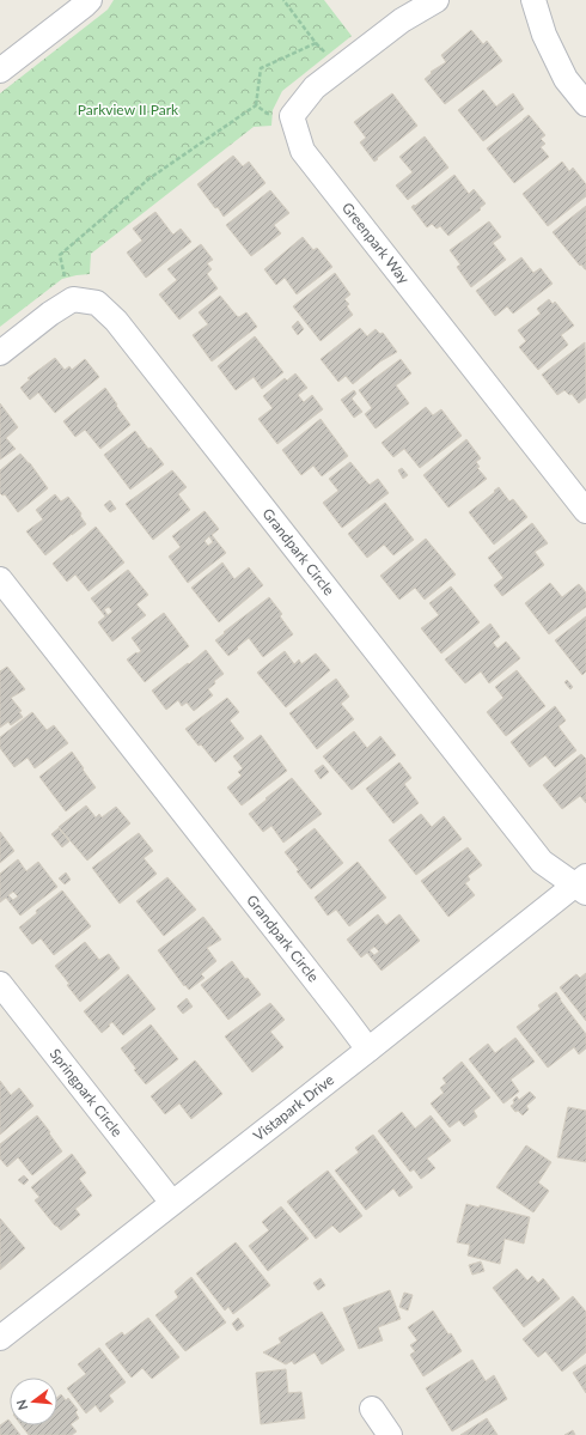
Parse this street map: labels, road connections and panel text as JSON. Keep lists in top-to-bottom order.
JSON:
{
  "streets": {
    "street": [
      "Greenpark Way",
      "Grandpark Circle",
      "Springpark Circle",
      "Vistapark Drive"
    ]
  },
  "crossings": [
    ["Grandpark Circle", "Vistapark Drive"],
    ["Springpark Circle", "Vistapark Drive"]
  ],
  "parks": ["Parkview II Park"],
  "north": "left"
}
